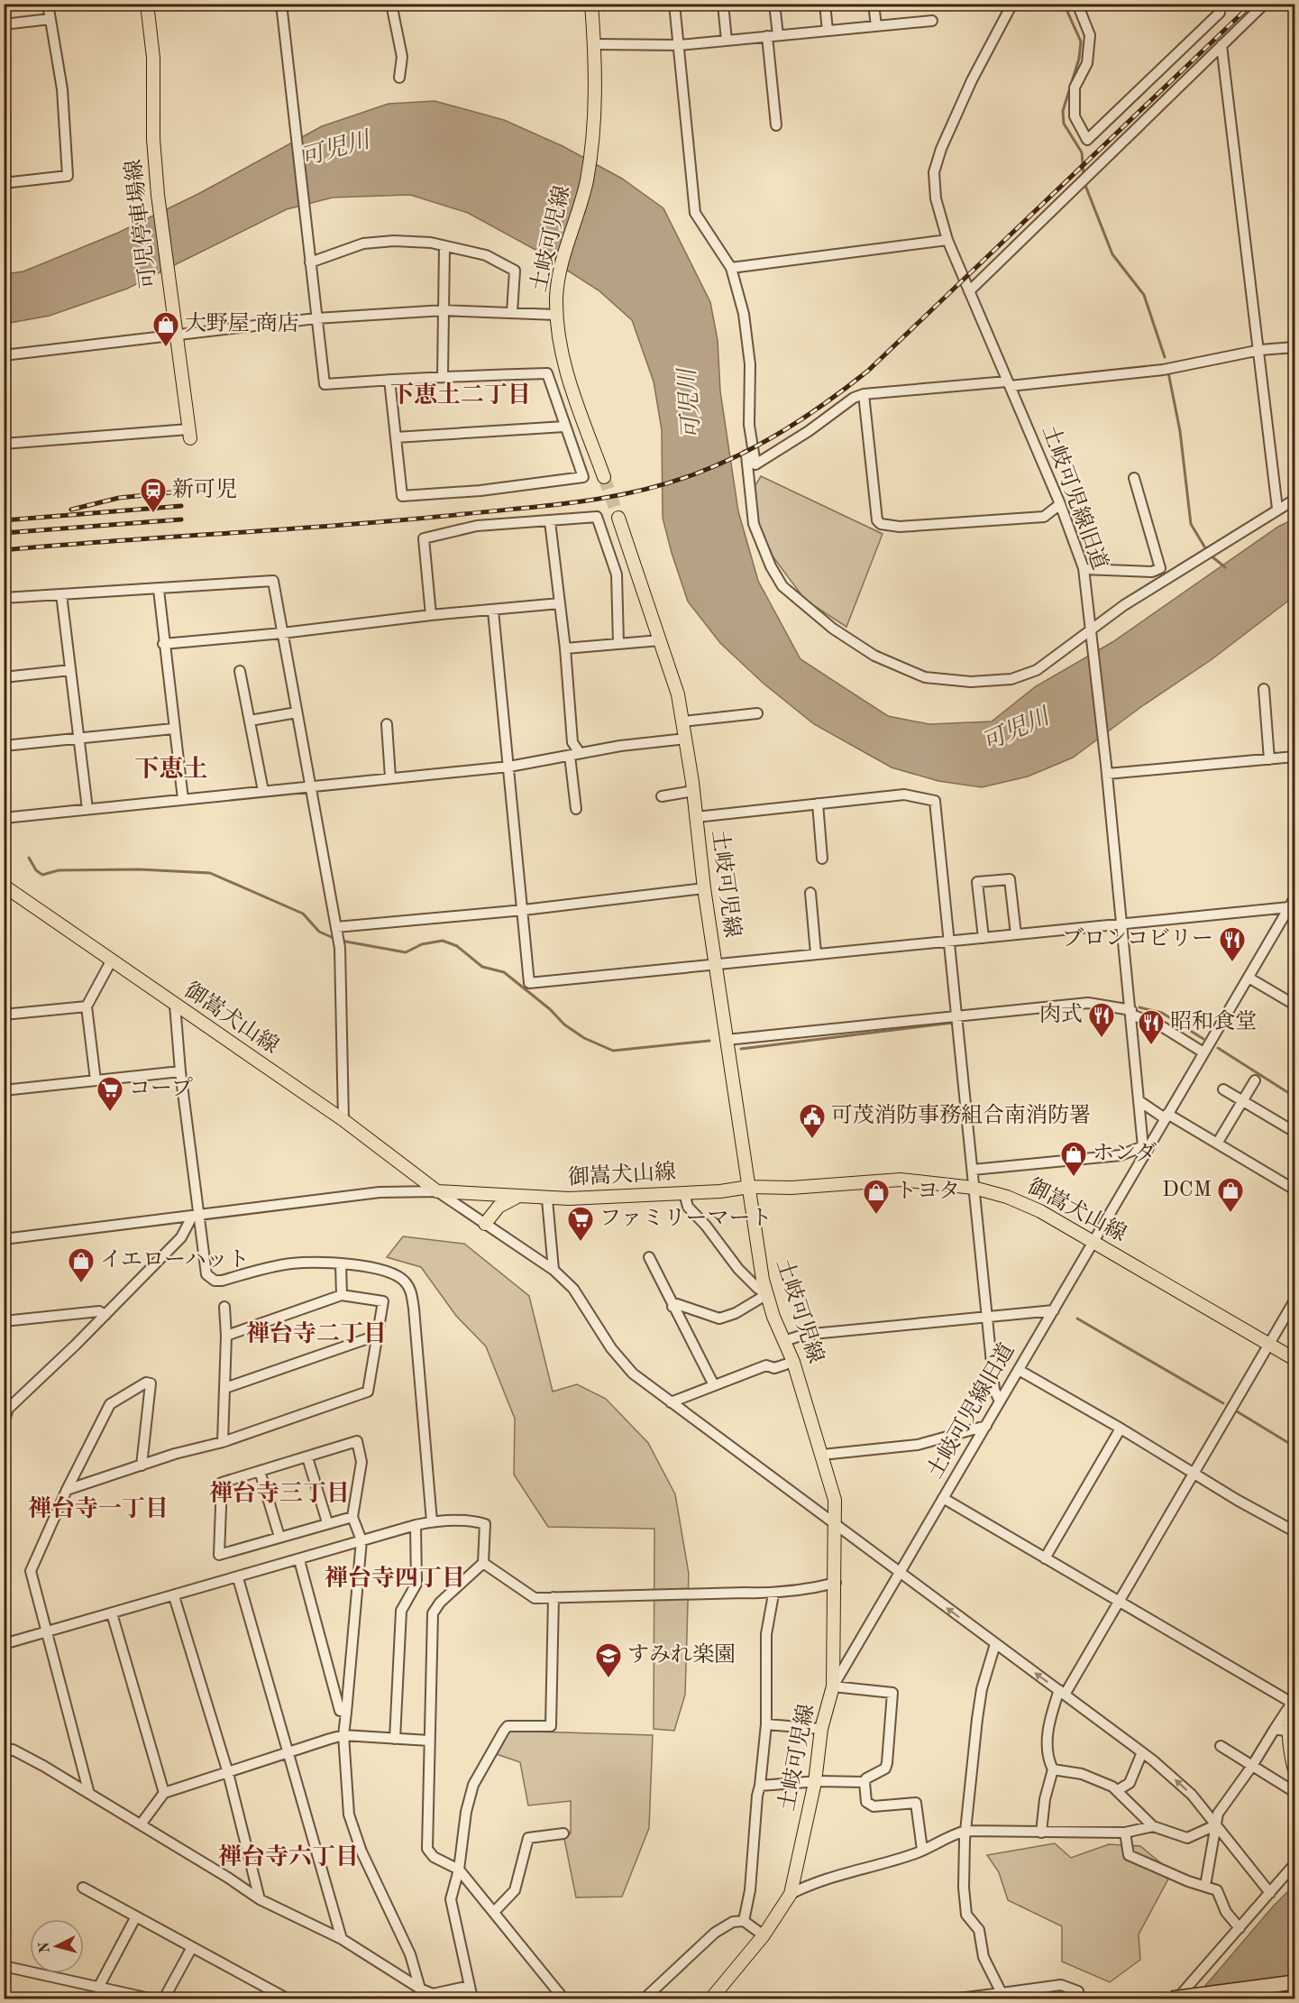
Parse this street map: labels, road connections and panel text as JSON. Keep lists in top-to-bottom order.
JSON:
{
  "streets": {
    "main road": ["可児停車場線", "土岐可児線", "御嵩犬山線"],
    "street": ["土岐可児線旧道"]
  },
  "crossings": [
    ["土岐可児線", "土岐可児線旧道"],
    ["土岐可児線", "御嵩犬山線"],
    ["土岐可児線旧道", "御嵩犬山線"]
  ],
  "districts": [
    "下恵土二丁目",
    "下恵土",
    "禅台寺二丁目",
    "禅台寺三丁目",
    "禅台寺一丁目",
    "禅台寺四丁目",
    "禅台寺六丁目"
  ],
  "water": ["可児川"],
  "places": {
    "shop": [
      "大野屋 商店",
      "ホンダ",
      "DCM",
      "トヨタ",
      "イエローハット"
    ],
    "station": ["新可児"],
    "restaurant": ["ブロンコビリー", "肉式", "昭和食堂"],
    "supermarket": ["コープ", "ファミリーマート"],
    "public building": ["可茂消防事務組合南消防署"],
    "school or university": ["すみれ楽園"]
  },
  "north": "left"
}
